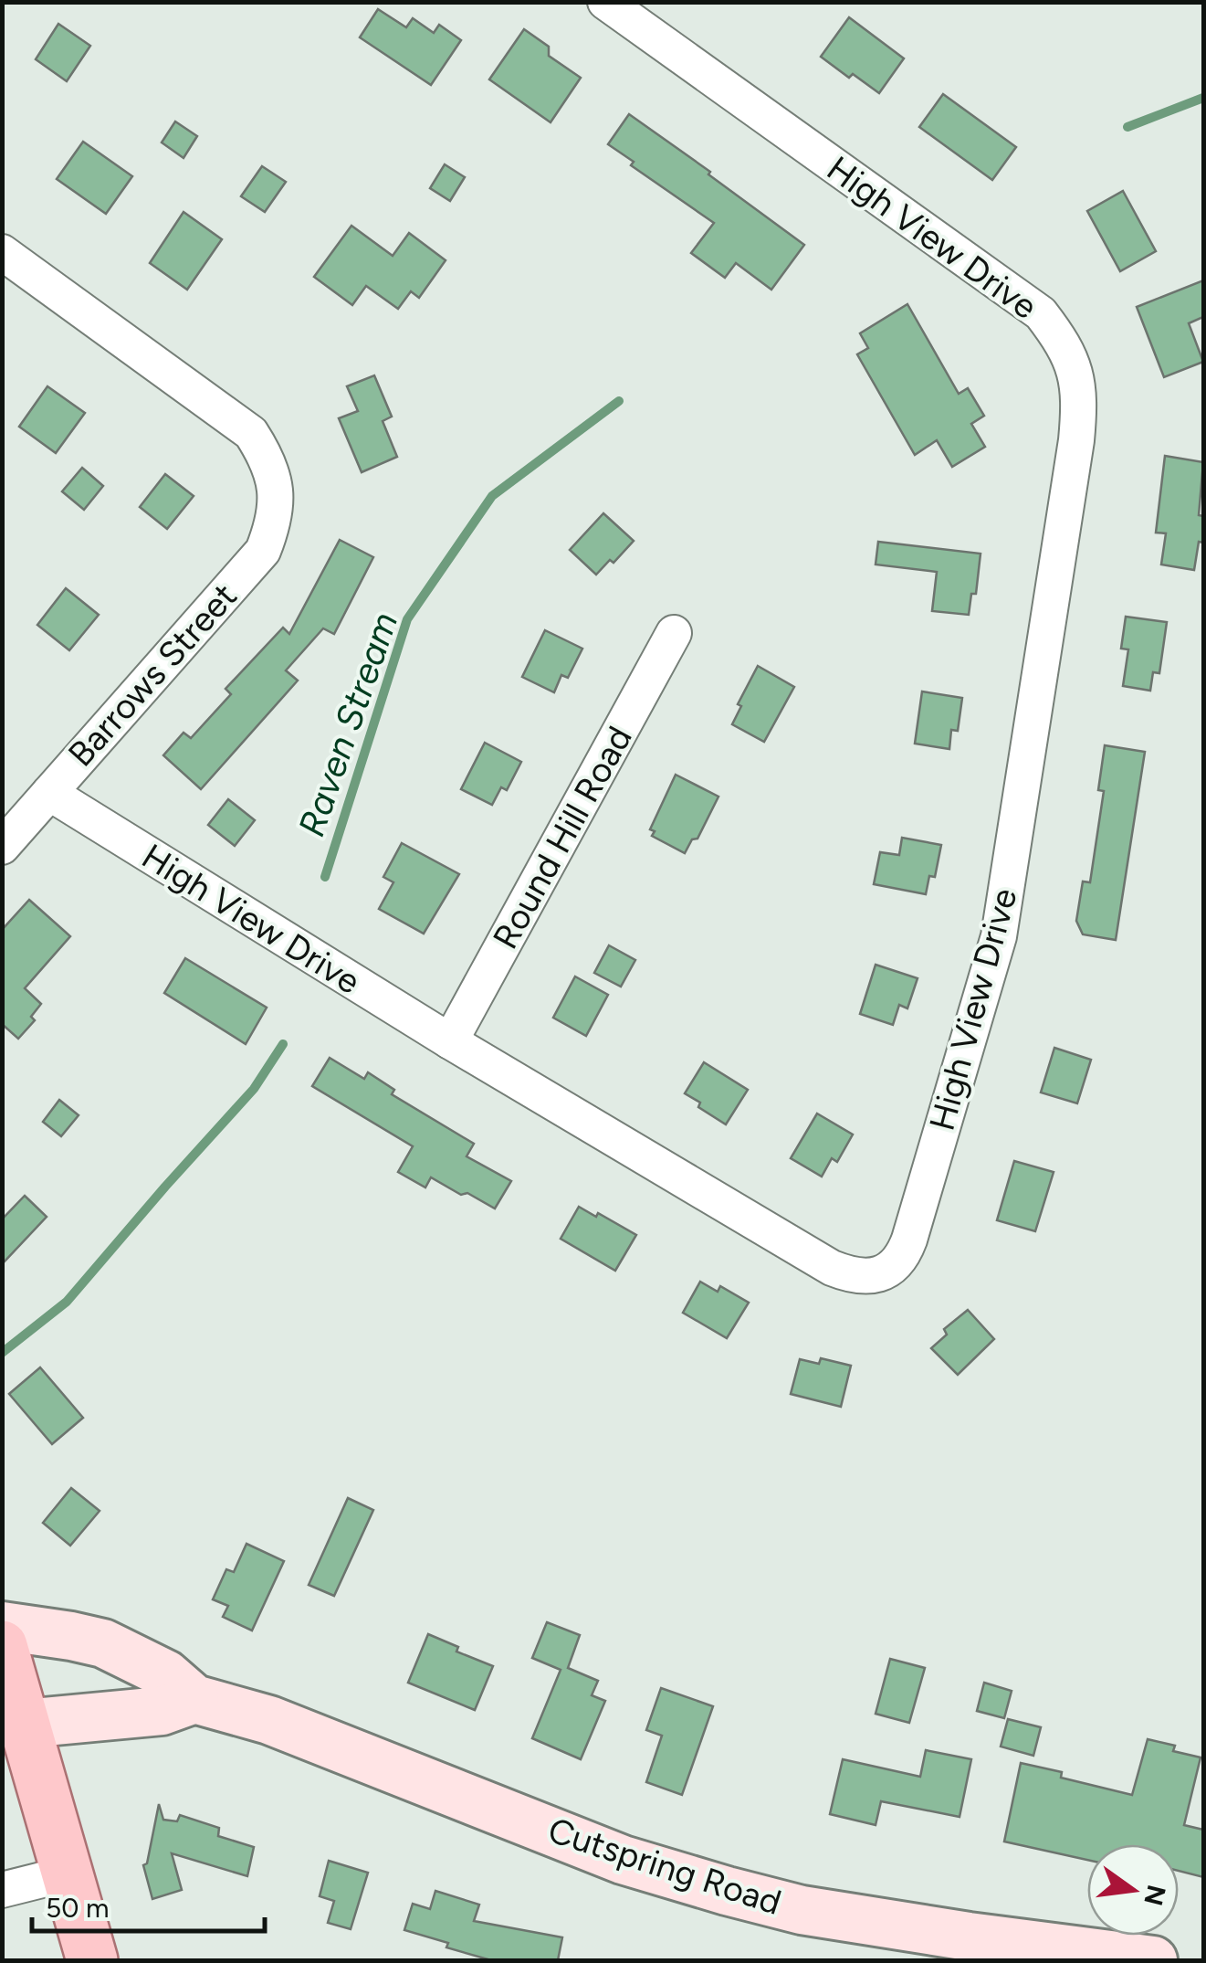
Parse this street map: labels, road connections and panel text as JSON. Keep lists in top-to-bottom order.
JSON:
{
  "streets": {
    "street": [
      "High View Drive",
      "Barrows Street",
      "Round Hill Road",
      "Cutspring Road"
    ]
  },
  "crossings": [
    ["High View Drive", "Barrows Street"],
    ["High View Drive", "Round Hill Road"]
  ],
  "water": ["Raven Stream"],
  "scale_bar": "50 m",
  "north": "right"
}
